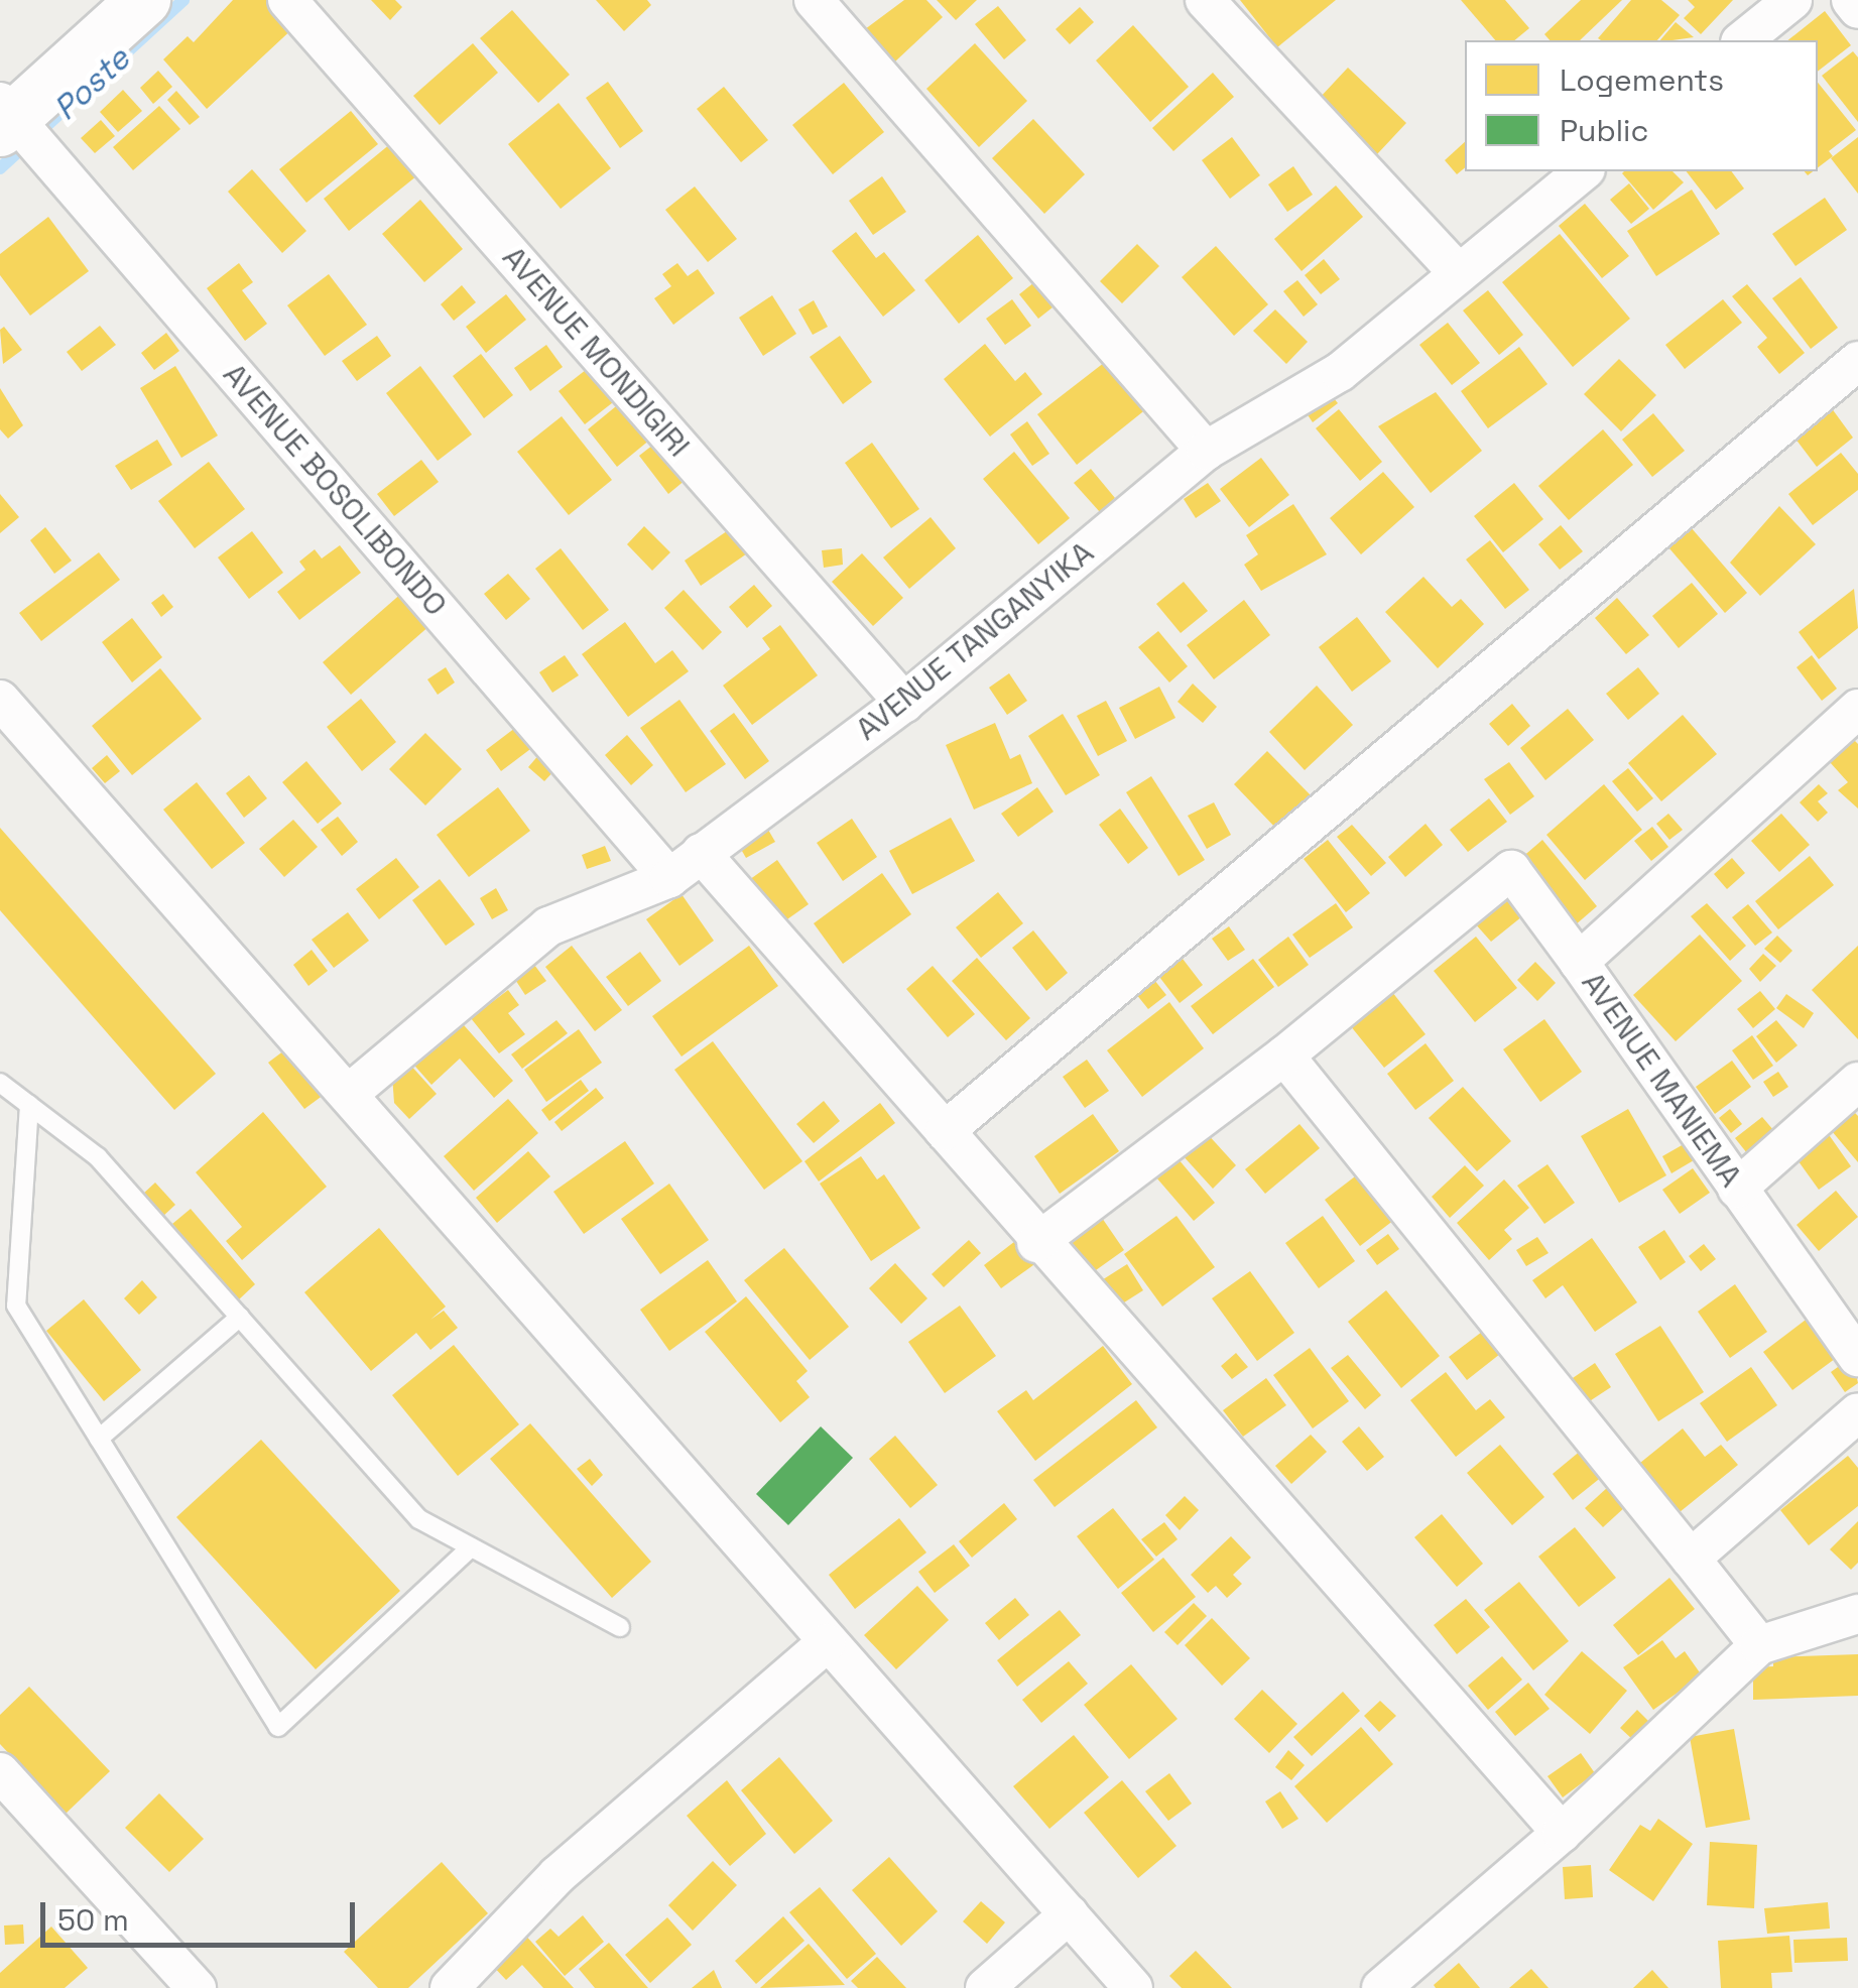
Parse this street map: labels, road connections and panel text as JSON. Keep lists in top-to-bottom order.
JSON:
{
  "streets": {
    "street": [
      "AVENUE MONDIGIRI",
      "AVENUE BOSOLIBONDO",
      "AVENUE TANGANYIKA",
      "AVENUE MANIEMA"
    ]
  },
  "crossings": [
    ["AVENUE MONDIGIRI", "AVENUE TANGANYIKA"],
    ["AVENUE BOSOLIBONDO", "AVENUE TANGANYIKA"]
  ],
  "water": ["Poste"],
  "legend": ["Logements", "Public"],
  "scale_bar": "50 m"
}
